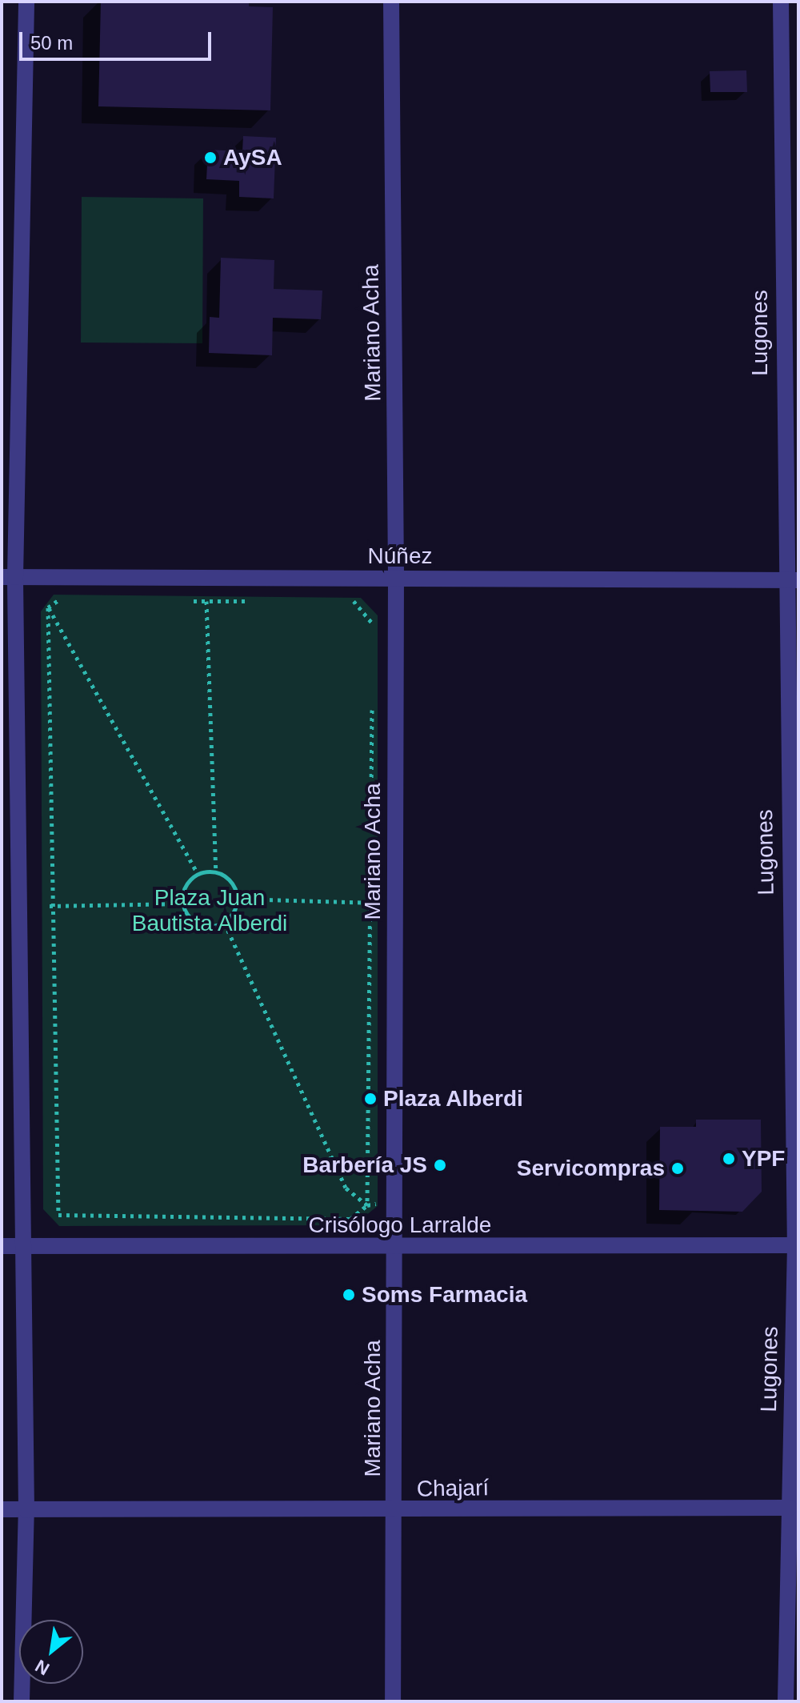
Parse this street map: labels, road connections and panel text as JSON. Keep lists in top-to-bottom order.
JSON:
{
  "streets": {
    "street": [
      "Mariano Acha",
      "Lugones",
      "Núñez",
      "Crisólogo Larralde",
      "Chajarí"
    ]
  },
  "crossings": [
    ["Mariano Acha", "Núñez"],
    ["Mariano Acha", "Crisólogo Larralde"],
    ["Mariano Acha", "Chajarí"],
    ["Lugones", "Núñez"],
    ["Lugones", "Crisólogo Larralde"],
    ["Lugones", "Chajarí"]
  ],
  "parks": ["Plaza Juan Bautista Alberdi"],
  "places": [
    "AySA",
    "Plaza Alberdi",
    "YPF",
    "Barbería JS",
    "Servicompras",
    "Soms Farmacia"
  ],
  "scale_bar": "50 m",
  "north": "bottom left"
}
